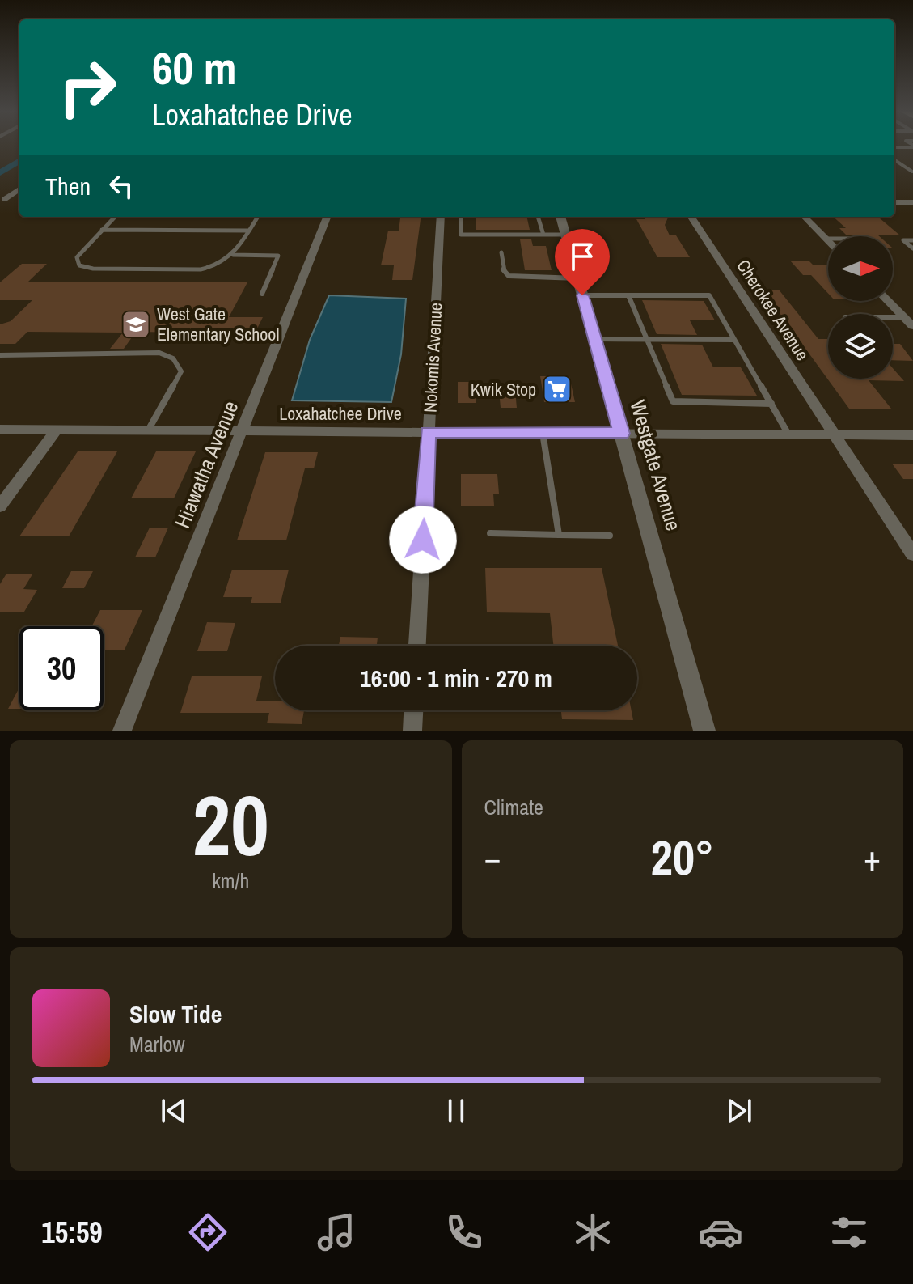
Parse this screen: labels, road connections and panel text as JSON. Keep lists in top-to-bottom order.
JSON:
{
  "streets": {
    "street": [
      "Cherokee Avenue",
      "Nokomis Avenue",
      "Loxahatchee Drive",
      "Hiawatha Avenue",
      "Westgate Avenue"
    ]
  },
  "crossings": [
    ["Cherokee Avenue", "Loxahatchee Drive"],
    ["Nokomis Avenue", "Loxahatchee Drive"],
    ["Loxahatchee Drive", "Hiawatha Avenue"],
    ["Loxahatchee Drive", "Westgate Avenue"]
  ],
  "places": {
    "school or university": ["West Gate Elementary School"],
    "supermarket": ["Kwik Stop"]
  },
  "north": "right",
  "page": {
    "turn": ["60 m", "Loxahatchee Drive"],
    "then": "Then",
    "limit": "30",
    "trip": "16:00 · 1 min · 270 m",
    "tile": [
      ["20", "km/h"],
      "Climate"
    ],
    "heat": ["−", "20°", "+"],
    "song": ["Slow Tide", "Marlow"],
    "tabs": "15:59"
  }
}
